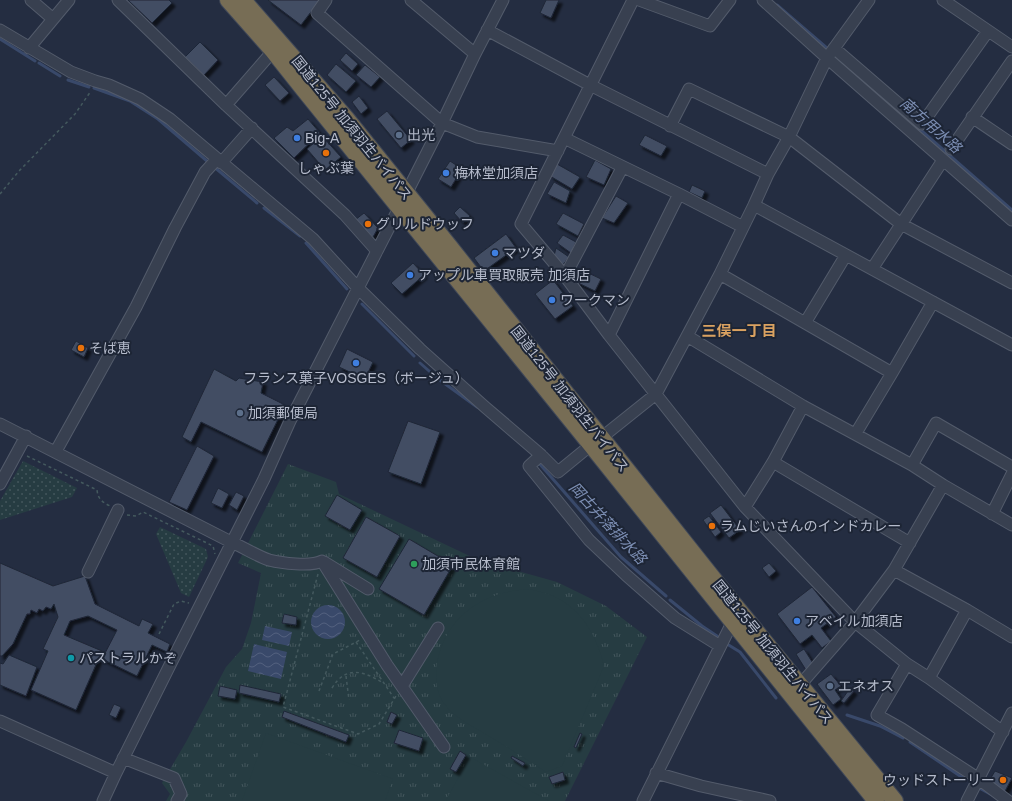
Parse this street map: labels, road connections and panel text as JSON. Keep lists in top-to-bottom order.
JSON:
{
  "streets": {
    "highway": ["国道125号 加須羽生バイパス"]
  },
  "districts": ["三俣一丁目"],
  "water": ["南方用水路", "岡古井落排水路"],
  "places": [
    "出光",
    "Big-A",
    "しゃぶ葉",
    "梅林堂加須店",
    "グリルドウッフ",
    "マツダ",
    "アップル車買取販売 加須店",
    "ワークマン",
    "そば恵",
    "フランス菓子VOSGES（ボージュ）",
    "加須郵便局",
    "ラムじいさんのインドカレー",
    "加須市民体育館",
    "アベイル加須店",
    "パストラルかぞ",
    "エネオス",
    "ウッドストーリー"
  ]
}
